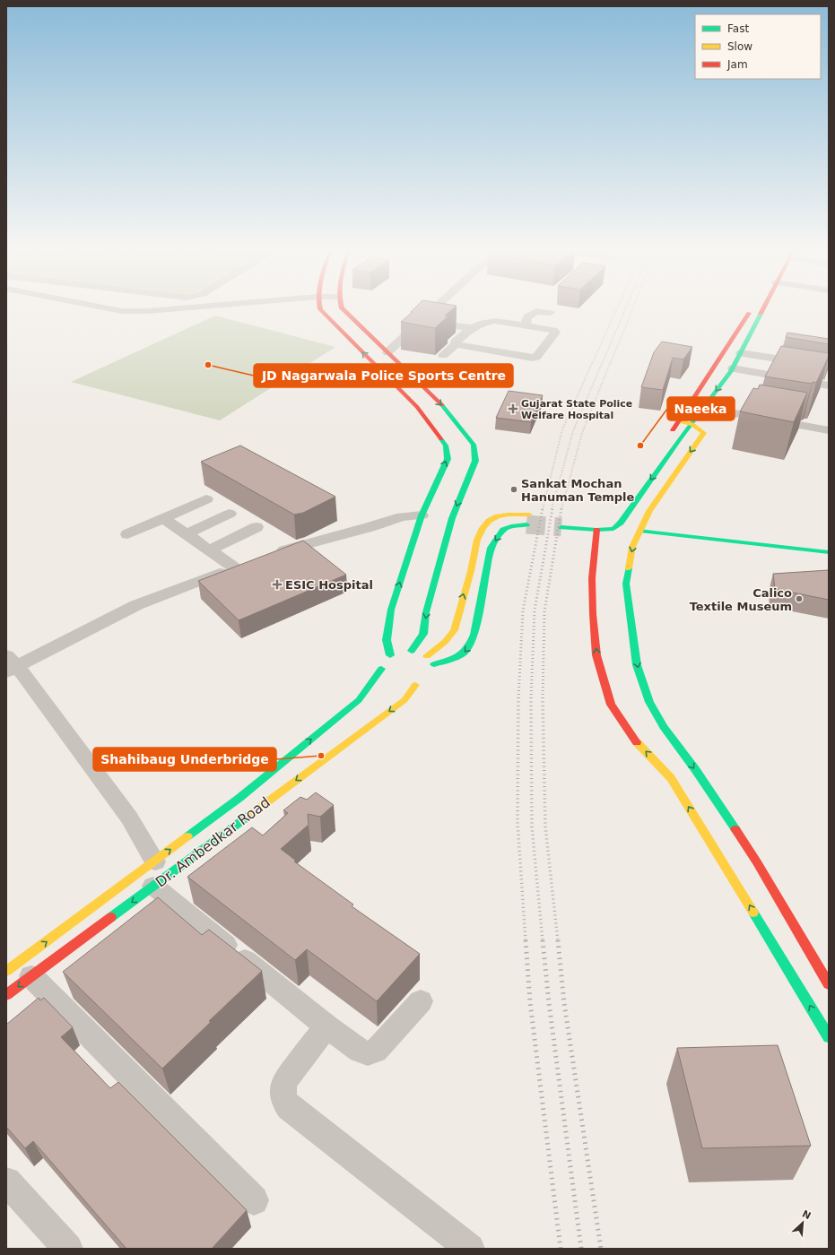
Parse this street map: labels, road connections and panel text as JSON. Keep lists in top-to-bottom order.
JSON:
{
  "streets": {
    "main road": ["Dr. Ambedkar Road"]
  },
  "places": {
    "other": [
      "JD Nagarwala Police Sports Centre",
      "Naeeka",
      "Sankat Mochan Hanuman Temple",
      "Calico Textile Museum",
      "Shahibaug Underbridge"
    ],
    "health": ["Gujarat State Police Welfare Hospital", "ESIC Hospital"]
  },
  "legend": ["Fast", "Slow", "Jam"],
  "north": "top right"
}
